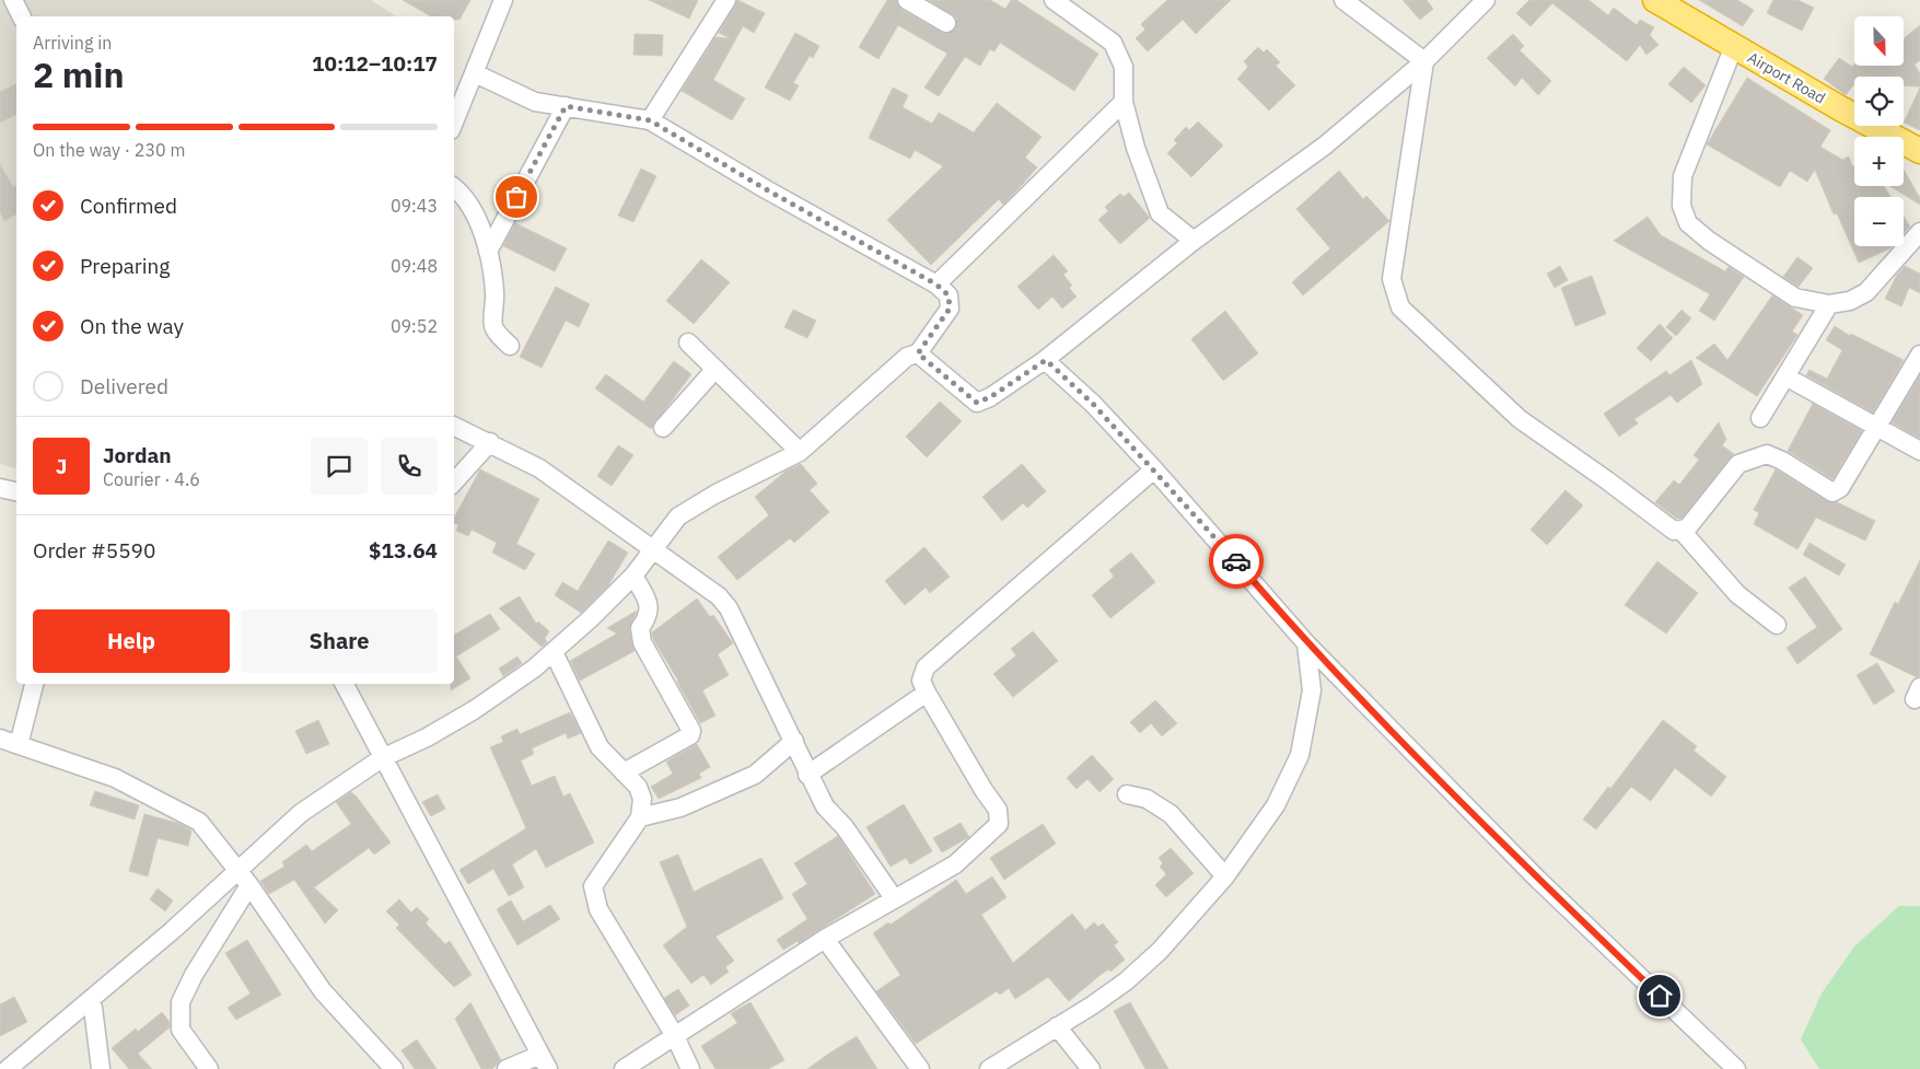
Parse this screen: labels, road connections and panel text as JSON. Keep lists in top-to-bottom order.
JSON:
{
  "streets": {
    "highway": ["Airport Road"]
  },
  "north": "bottom",
  "page": {
    "map_buttons": ["+", "−"],
    "heading": ["2 min", "Arriving in", "10:12–10:17"],
    "panel": [
      "Jordan",
      "Courier · 4.6",
      "Order #5590",
      "$13.64"
    ],
    "bar": "On the way · 230 m",
    "list": [
      ["Confirmed", "09:43"],
      ["Preparing", "09:48"],
      ["On the way", "09:52"],
      "Delivered"
    ],
    "round": "J",
    "buttons": ["Help", "Share"]
  }
}
